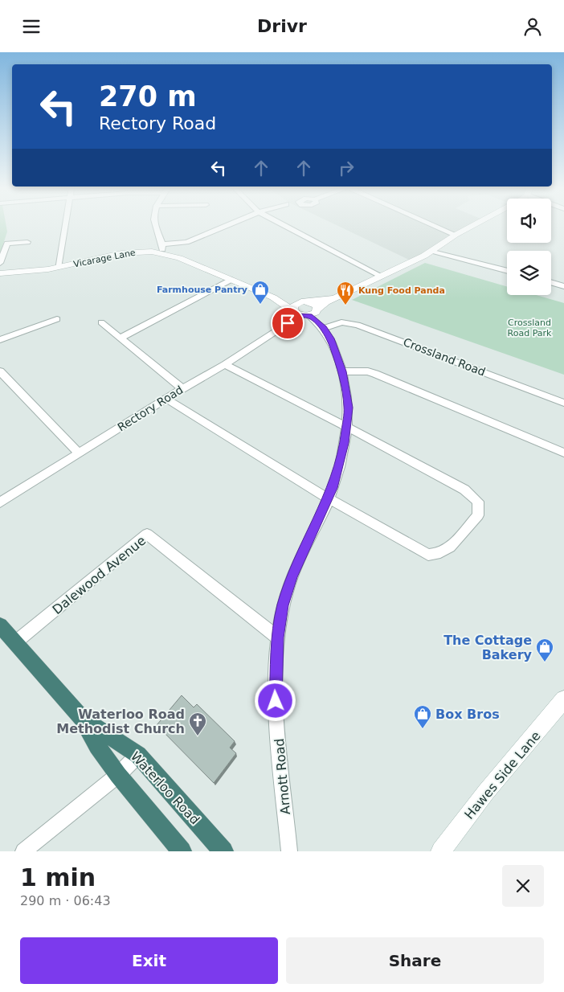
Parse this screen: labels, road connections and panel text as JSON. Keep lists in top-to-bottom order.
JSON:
{
  "streets": {
    "highway": ["Waterloo Road"],
    "street": [
      "Vicarage Lane",
      "Crossland Road",
      "Rectory Road",
      "Dalewood Avenue",
      "Hawes Side Lane",
      "Arnott Road"
    ]
  },
  "crossings": [
    ["Vicarage Lane", "Rectory Road"],
    ["Vicarage Lane", "Arnott Road"],
    ["Crossland Road", "Arnott Road"],
    ["Rectory Road", "Arnott Road"],
    ["Dalewood Avenue", "Arnott Road"],
    ["Dalewood Avenue", "Waterloo Road"]
  ],
  "parks": ["Crossland Road Park"],
  "places": {
    "shop": ["Farmhouse Pantry", "The Cottage Bakery", "Box Bros"],
    "restaurant": ["Kung Food Panda"],
    "church": ["Waterloo Road Methodist Church"]
  },
  "page": {
    "header": "Drivr",
    "turn": ["270 m", "Rectory Road"],
    "heading": ["1 min", "290 m · 06:43"],
    "buttons": ["Exit", "Share"]
  }
}
